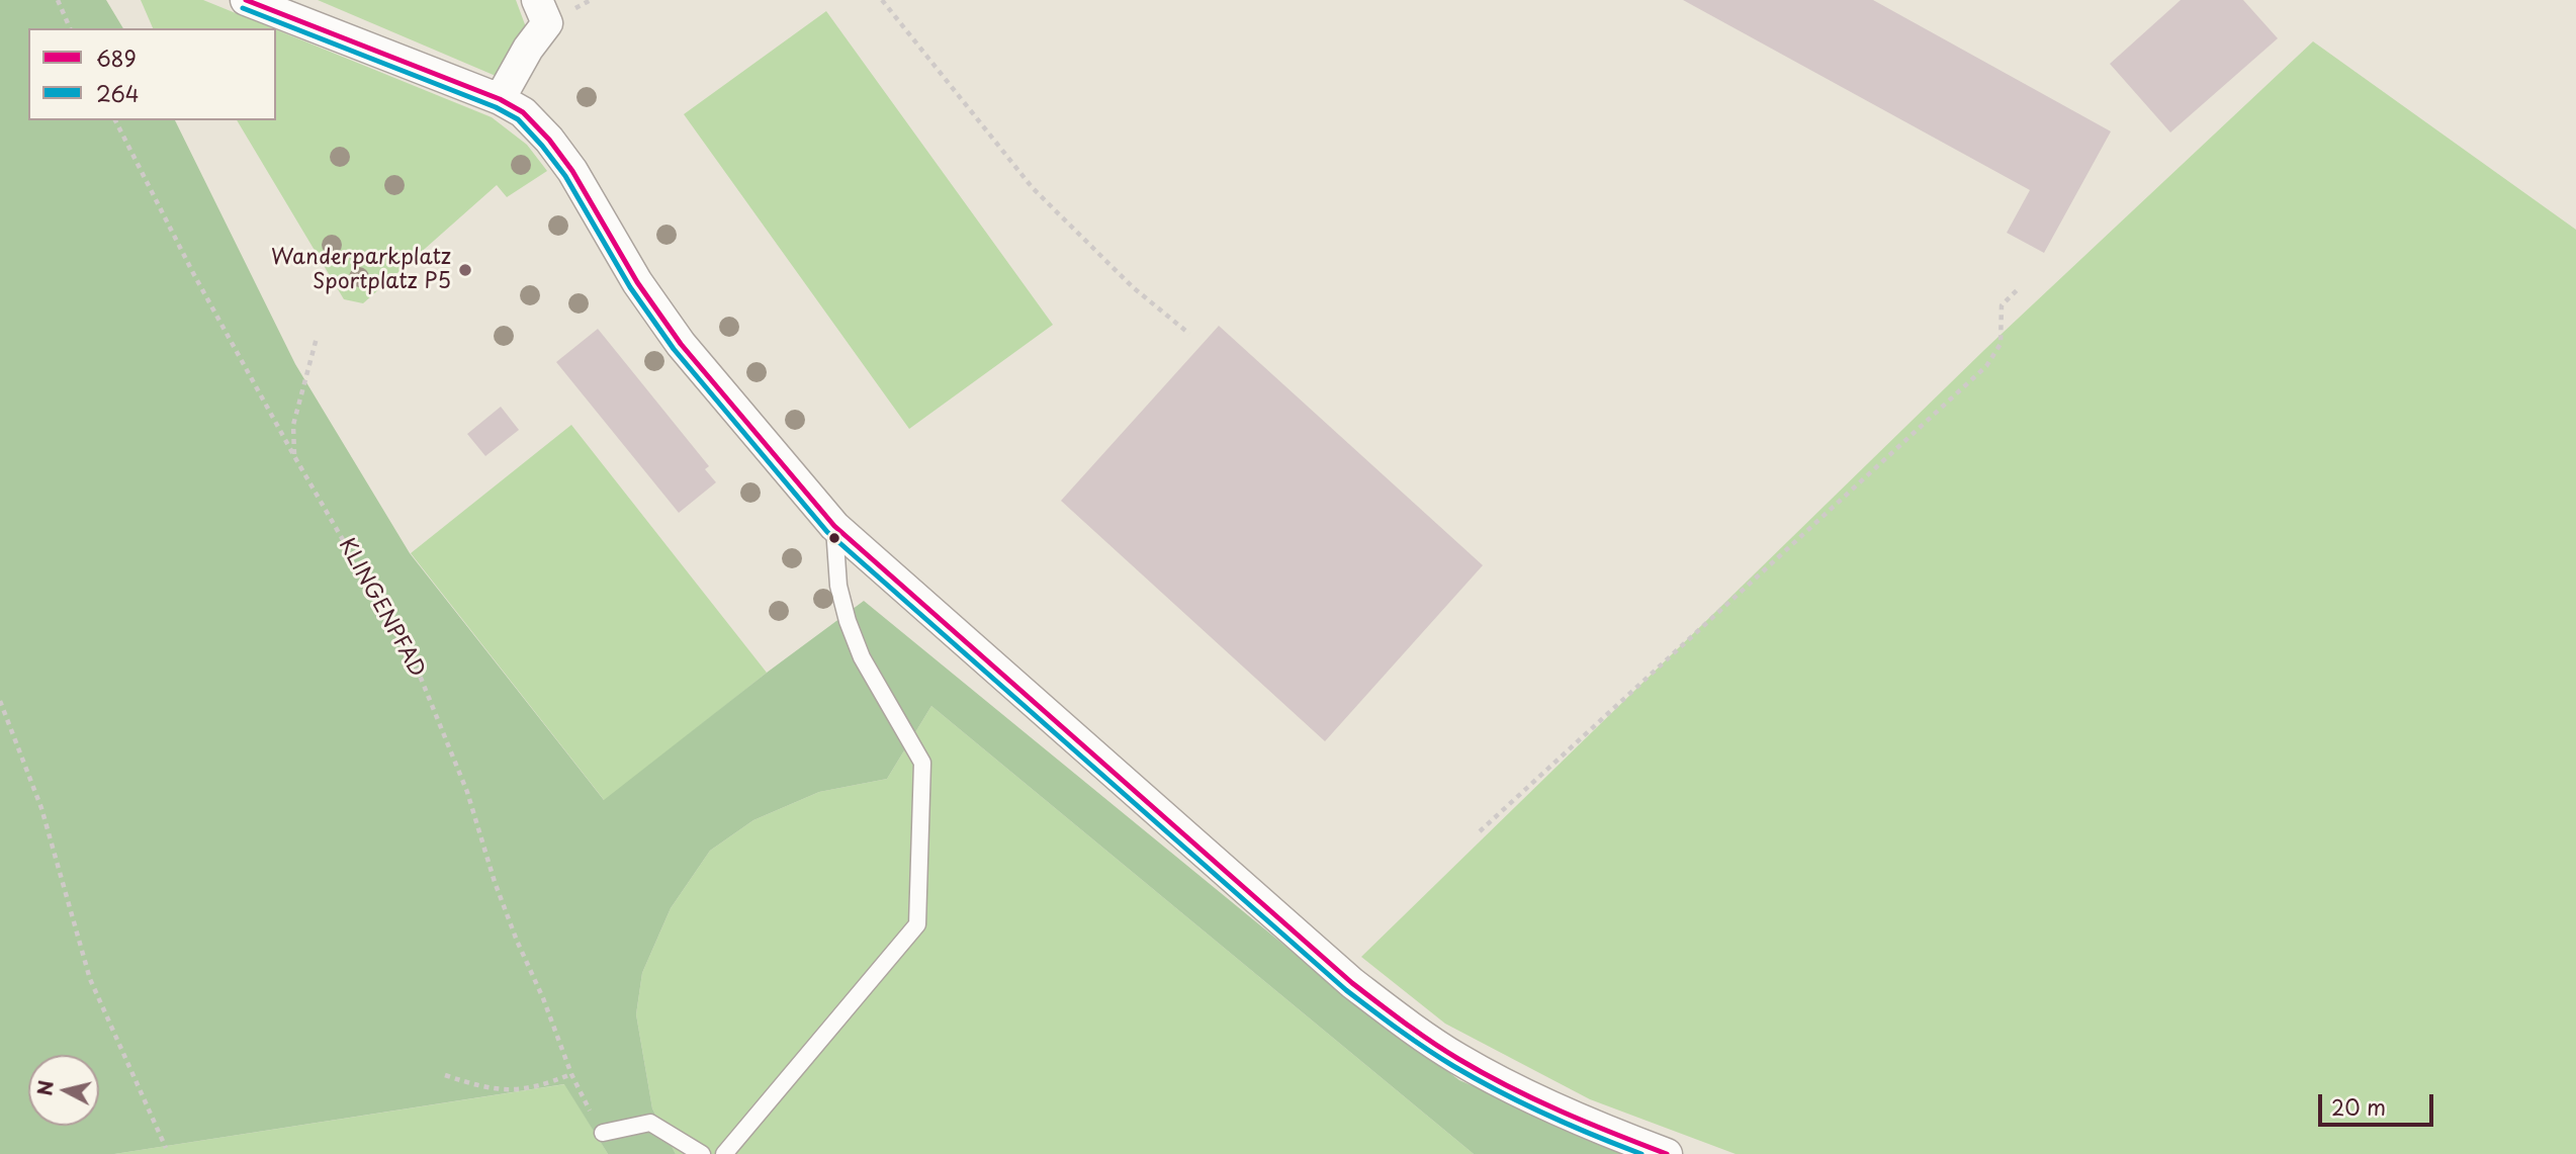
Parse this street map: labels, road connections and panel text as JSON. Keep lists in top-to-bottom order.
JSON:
{
  "streets": {
    "path": ["KLINGENPFAD"]
  },
  "places": ["Wanderparkplatz Sportplatz P5"],
  "lines": ["transit line 689", "transit line 264"],
  "legend": ["689", "264"],
  "scale_bar": "20 m",
  "north": "left"
}
